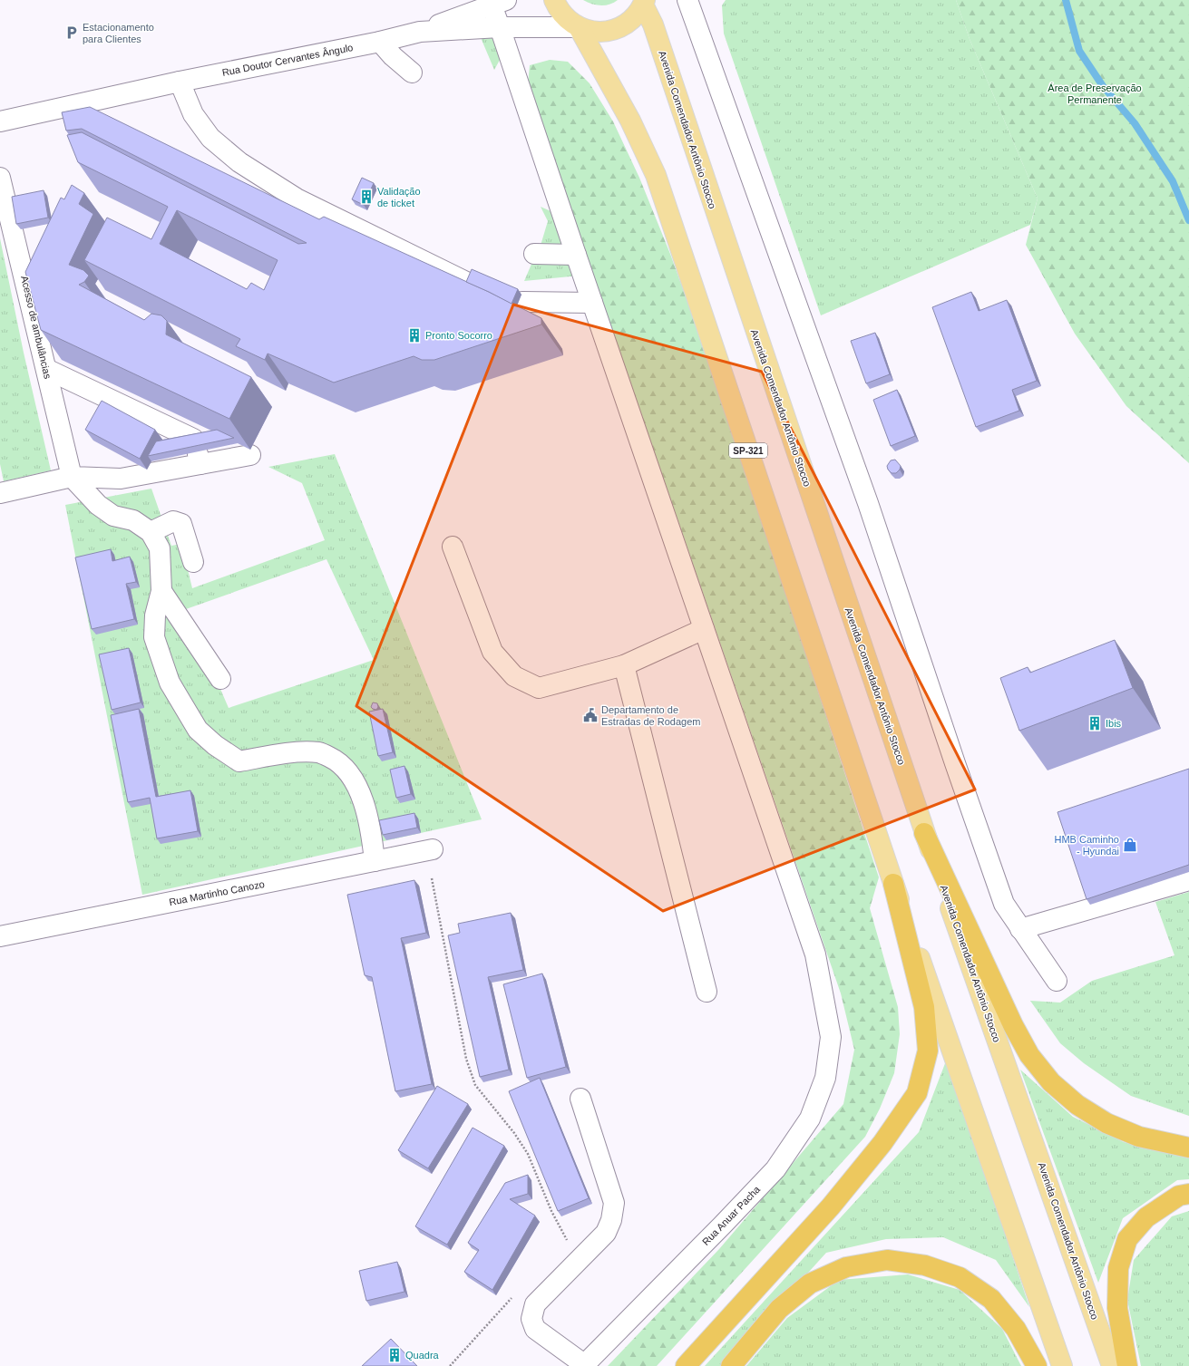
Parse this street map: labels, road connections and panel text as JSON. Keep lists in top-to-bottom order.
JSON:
{
  "streets": {
    "main road": ["Avenida Comendador Antônio Stocco", "SP-321"],
    "street": [
      "Rua Doutor Cervantes Ângulo",
      "Acesso de ambulâncias",
      "Rua Martinho Canozo",
      "Rua Anuar Pacha"
    ]
  },
  "crossings": [
    ["Rua Doutor Cervantes Ângulo", "SP-321"],
    ["Rua Doutor Cervantes Ângulo", "Rua Anuar Pacha"]
  ],
  "parks": ["Área de Preservação Permanente"],
  "places": {
    "parking": ["Estacionamento para Clientes"],
    "building": [
      "Validação de ticket",
      "Pronto Socorro",
      "Ibis",
      "Quadra"
    ],
    "public building": ["Departamento de Estradas de Rodagem"],
    "shop": ["HMB Caminho - Hyundai"]
  }
}
